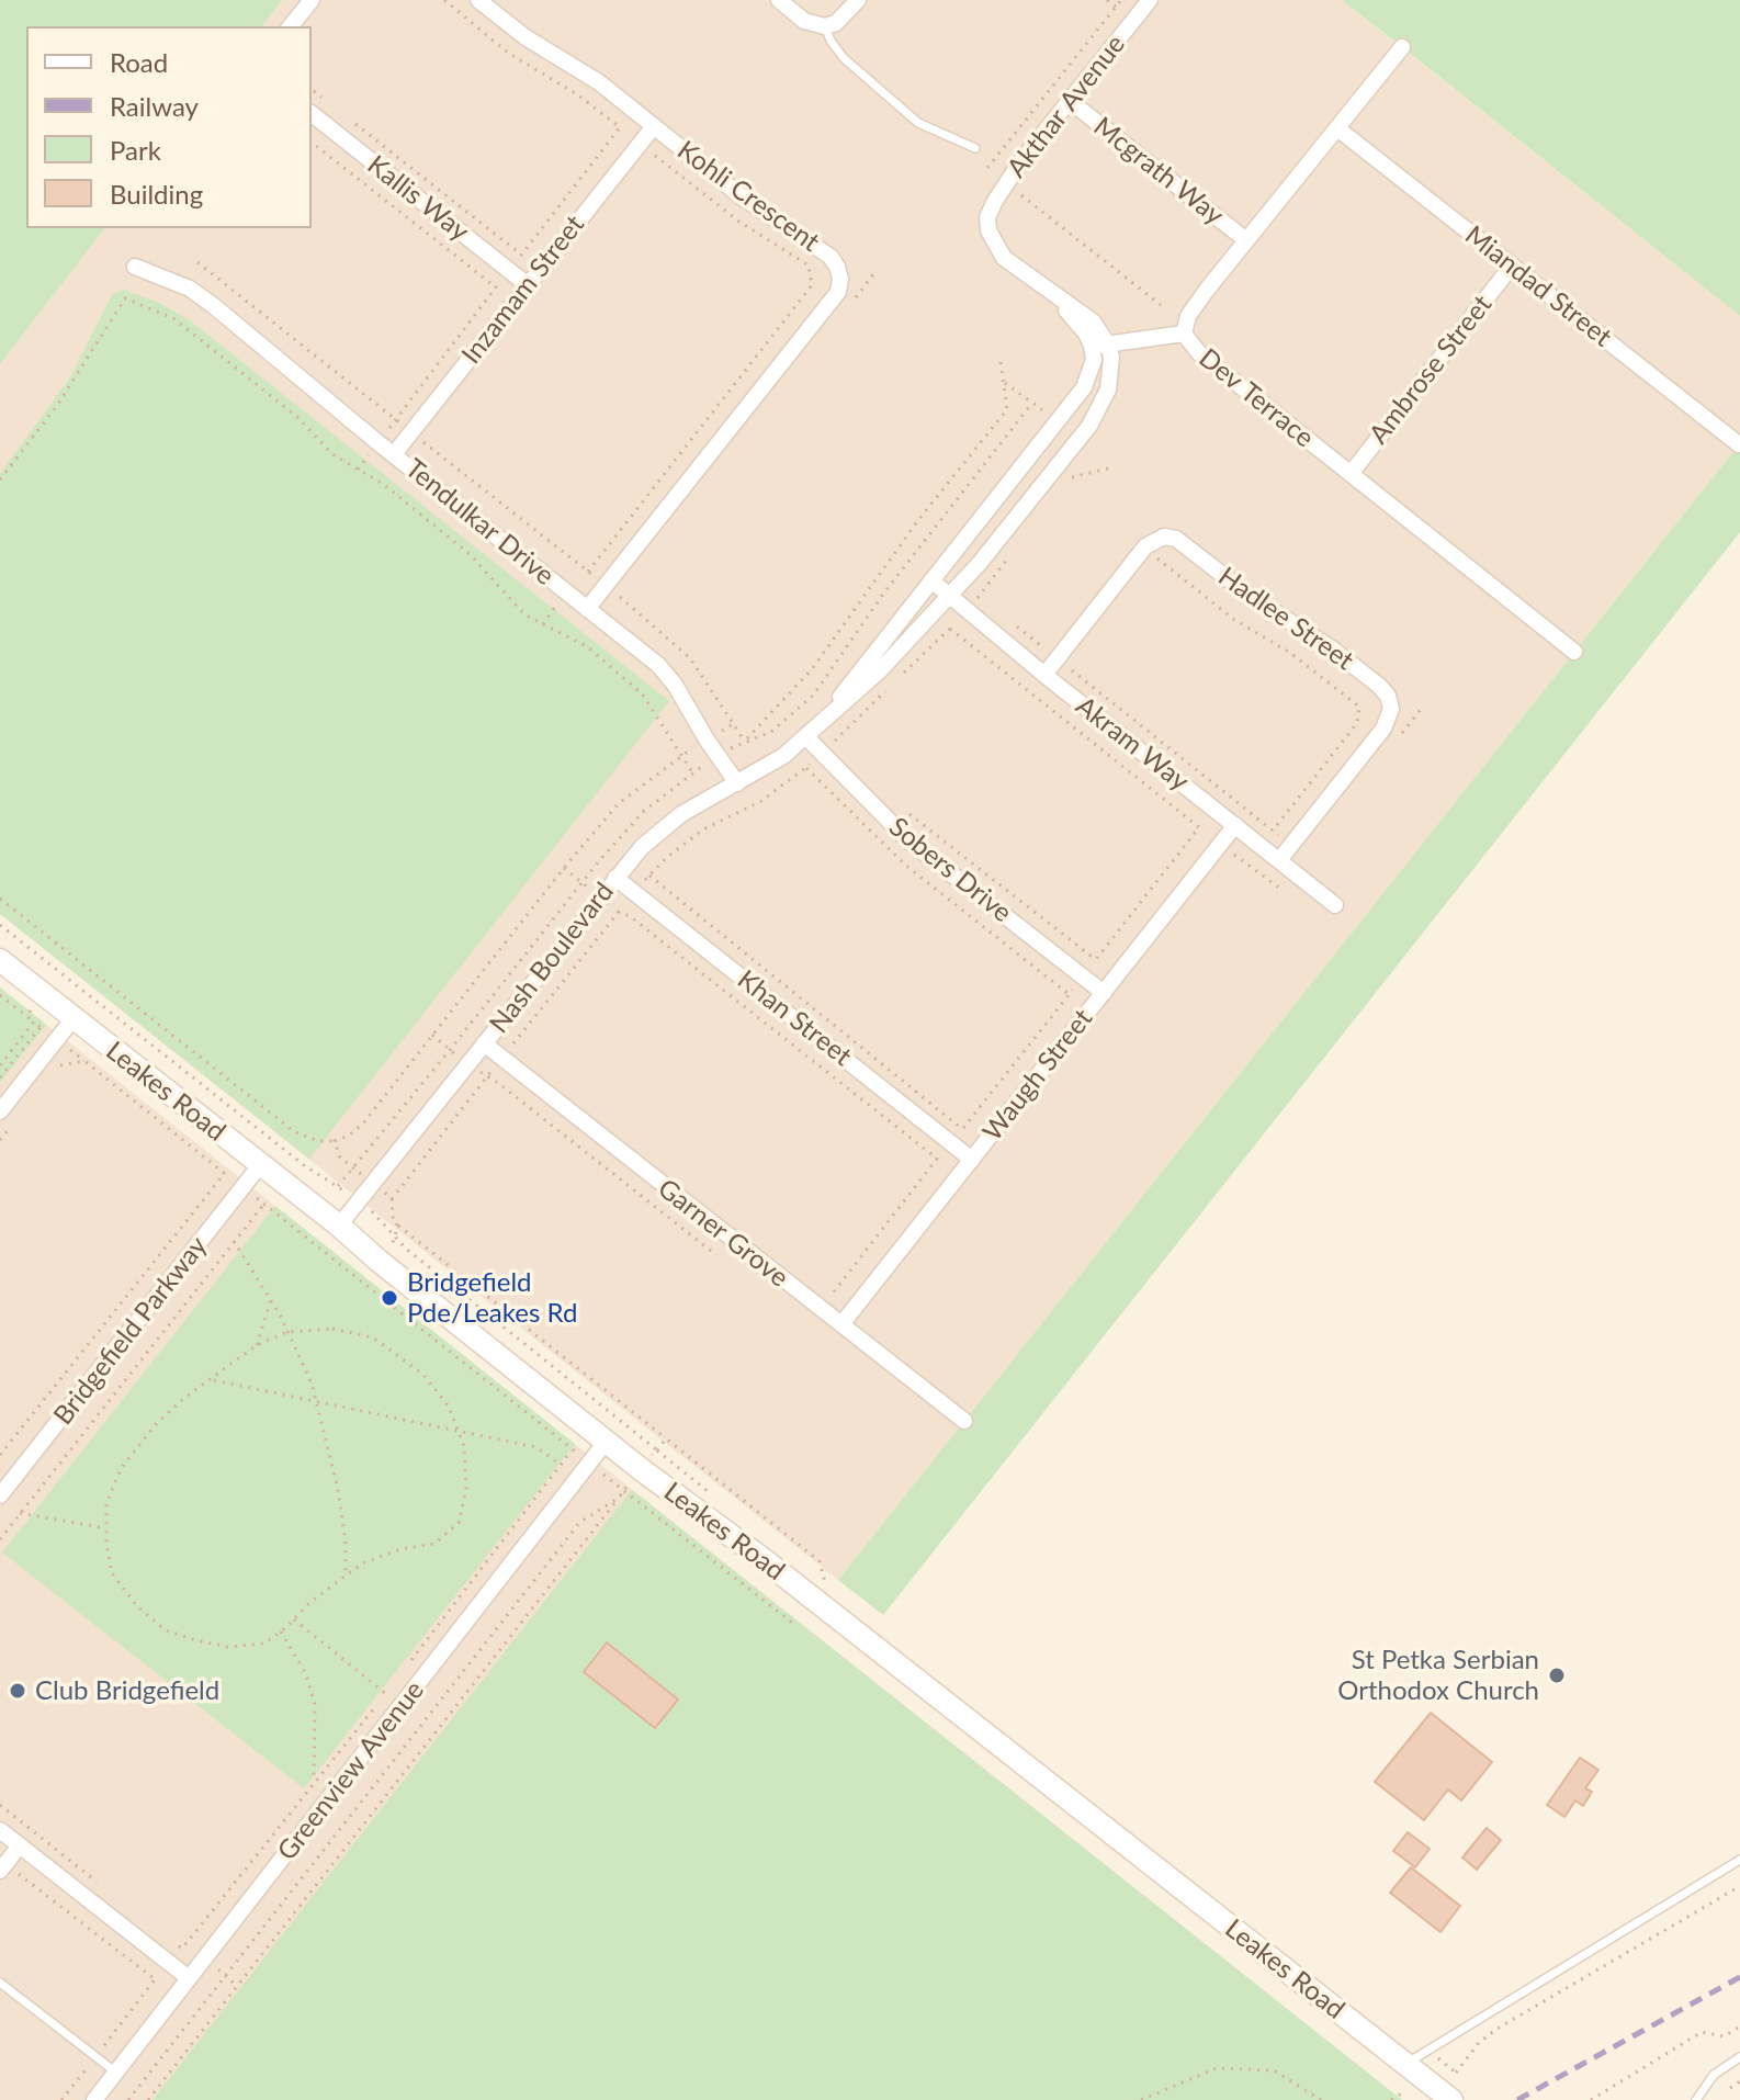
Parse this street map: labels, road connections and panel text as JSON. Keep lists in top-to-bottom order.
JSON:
{
  "streets": {
    "street": [
      "Akthar Avenue",
      "Mcgrath Way",
      "Kohli Crescent",
      "Kallis Way",
      "Miandad Street",
      "Inzamam Street",
      "Ambrose Street",
      "Dev Terrace",
      "Tendulkar Drive",
      "Hadlee Street",
      "Akram Way",
      "Sobers Drive",
      "Nash Boulevard",
      "Khan Street",
      "Waugh Street",
      "Leakes Road",
      "Garner Grove",
      "Bridgefield Parkway",
      "Greenview Avenue"
    ]
  },
  "crossings": [
    ["Akthar Avenue", "Mcgrath Way"],
    ["Akthar Avenue", "Nash Boulevard"],
    ["Mcgrath Way", "Dev Terrace"],
    ["Kohli Crescent", "Inzamam Street"],
    ["Kohli Crescent", "Tendulkar Drive"],
    ["Kallis Way", "Inzamam Street"],
    ["Miandad Street", "Ambrose Street"],
    ["Miandad Street", "Dev Terrace"],
    ["Inzamam Street", "Tendulkar Drive"],
    ["Ambrose Street", "Dev Terrace"],
    ["Tendulkar Drive", "Nash Boulevard"],
    ["Hadlee Street", "Akram Way"],
    ["Akram Way", "Nash Boulevard"],
    ["Akram Way", "Waugh Street"],
    ["Sobers Drive", "Nash Boulevard"],
    ["Sobers Drive", "Waugh Street"],
    ["Nash Boulevard", "Khan Street"],
    ["Nash Boulevard", "Leakes Road"],
    ["Nash Boulevard", "Garner Grove"],
    ["Khan Street", "Waugh Street"],
    ["Waugh Street", "Garner Grove"],
    ["Leakes Road", "Bridgefield Parkway"],
    ["Leakes Road", "Greenview Avenue"]
  ],
  "places": ["Bridgefield Pde/Leakes Rd", "St Petka Serbian Orthodox Church", "Club Bridgefield"],
  "legend": [
    "Road",
    "Railway",
    "Park",
    "Building"
  ]
}
